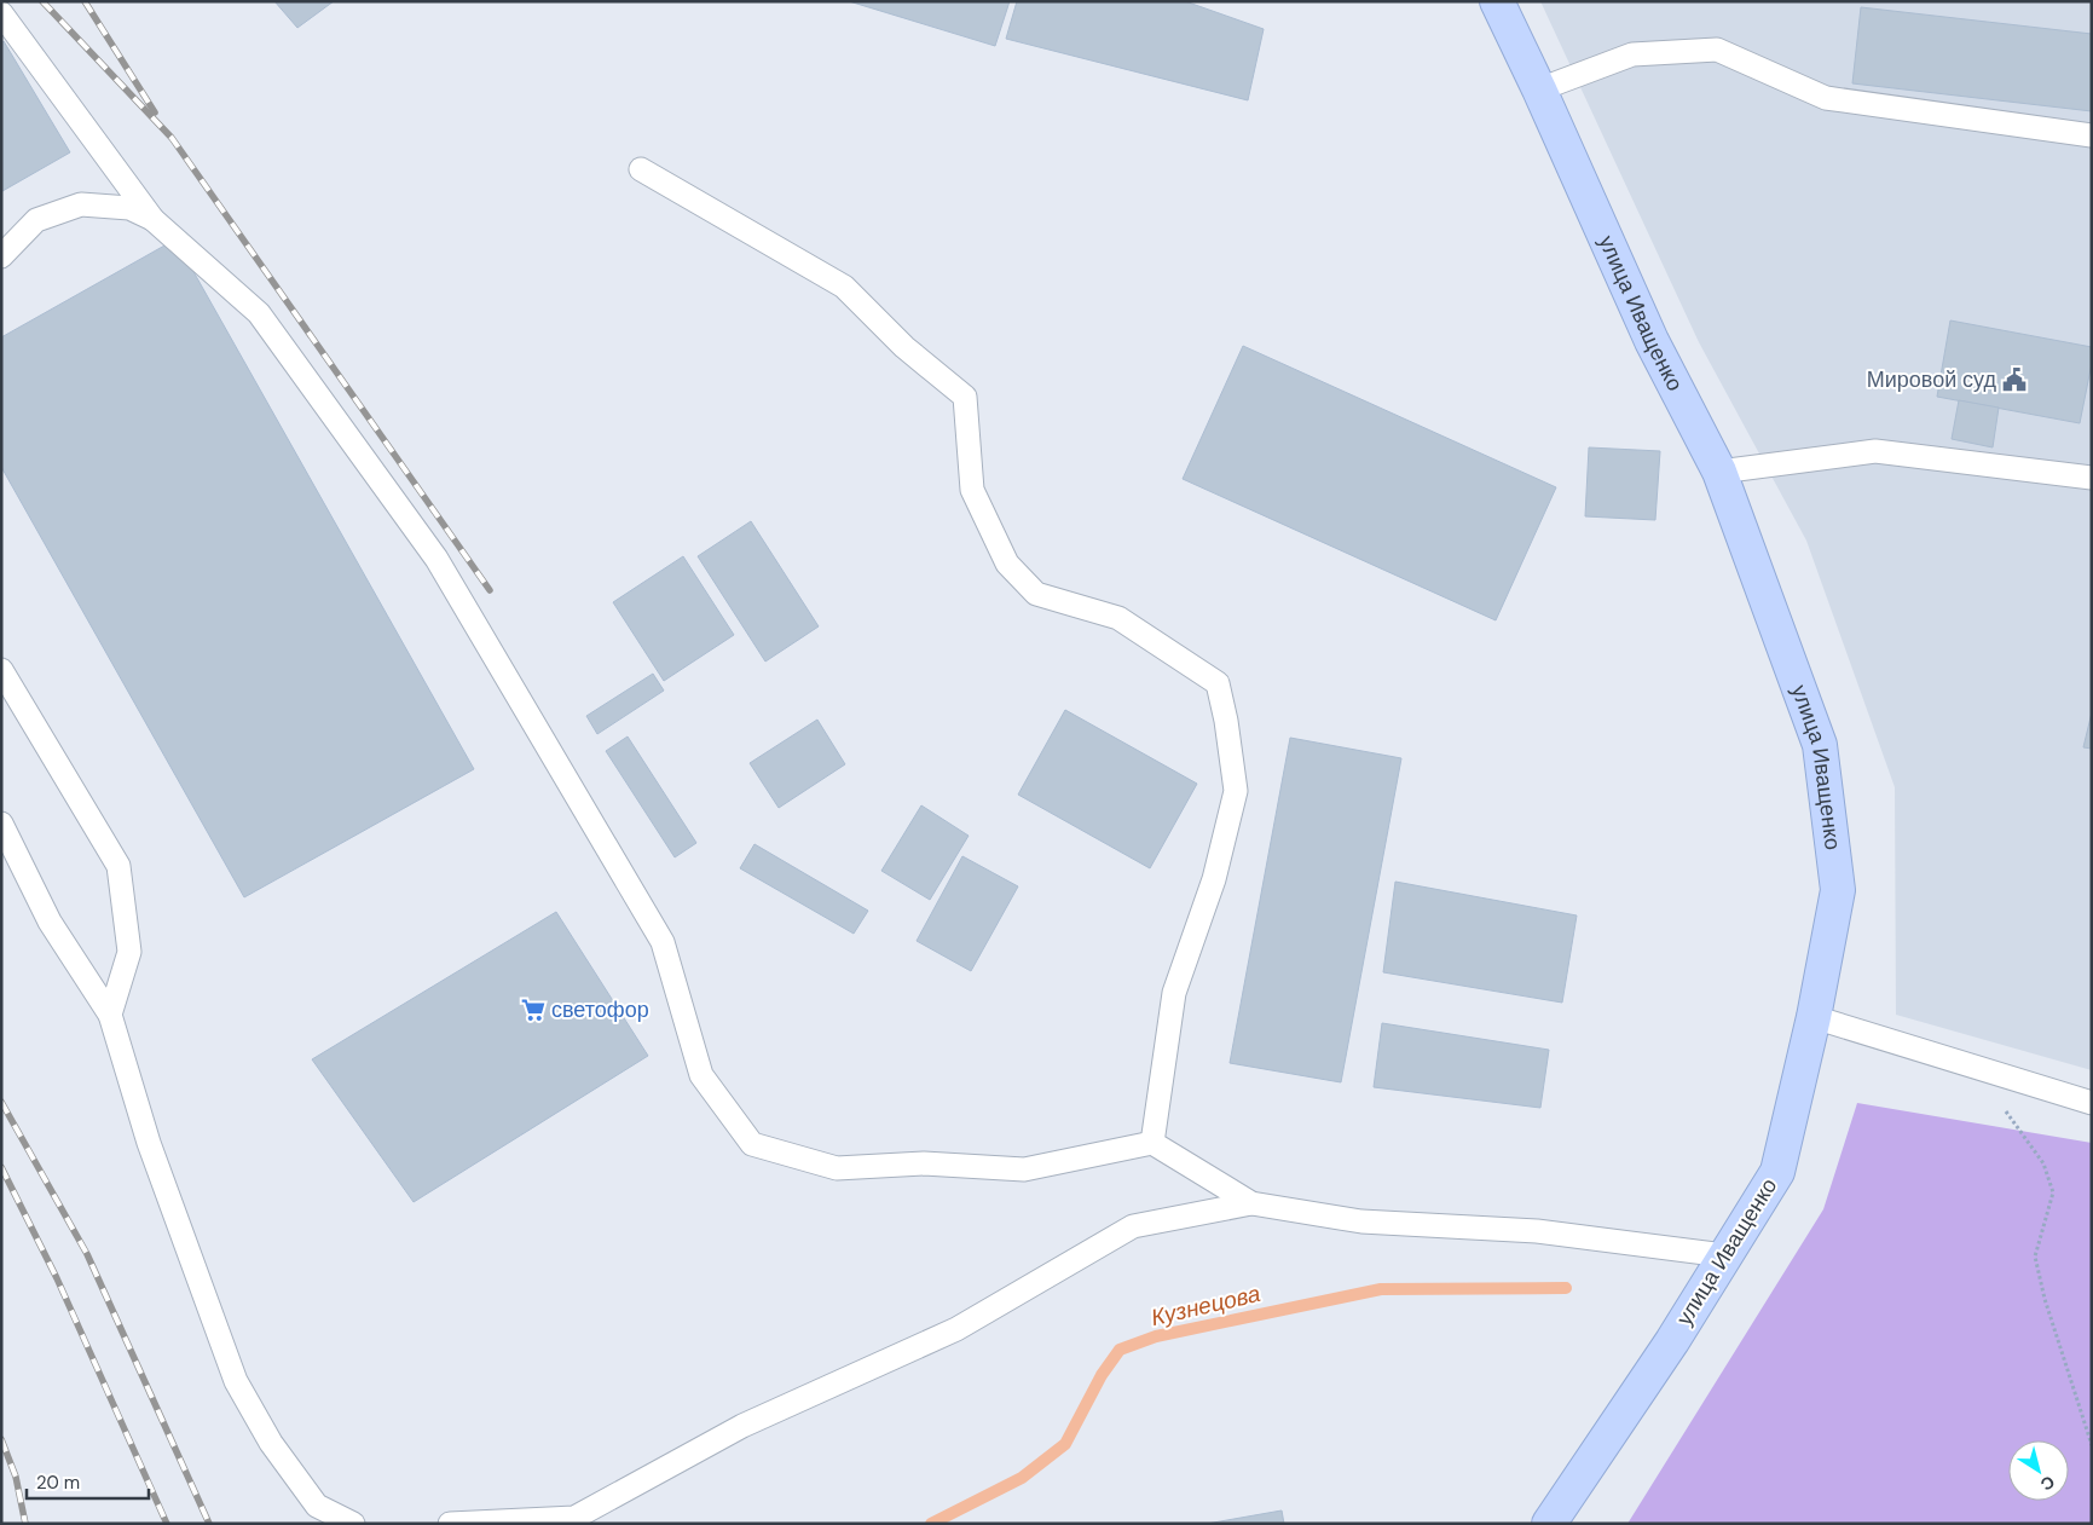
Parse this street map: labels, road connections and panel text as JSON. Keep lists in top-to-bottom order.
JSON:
{
  "streets": {
    "main road": ["улица Иващенко"]
  },
  "water": ["Кузнецова"],
  "places": {
    "public building": ["Мировой суд"],
    "supermarket": ["светофор"]
  },
  "scale_bar": "20 m",
  "north": "bottom right"
}
